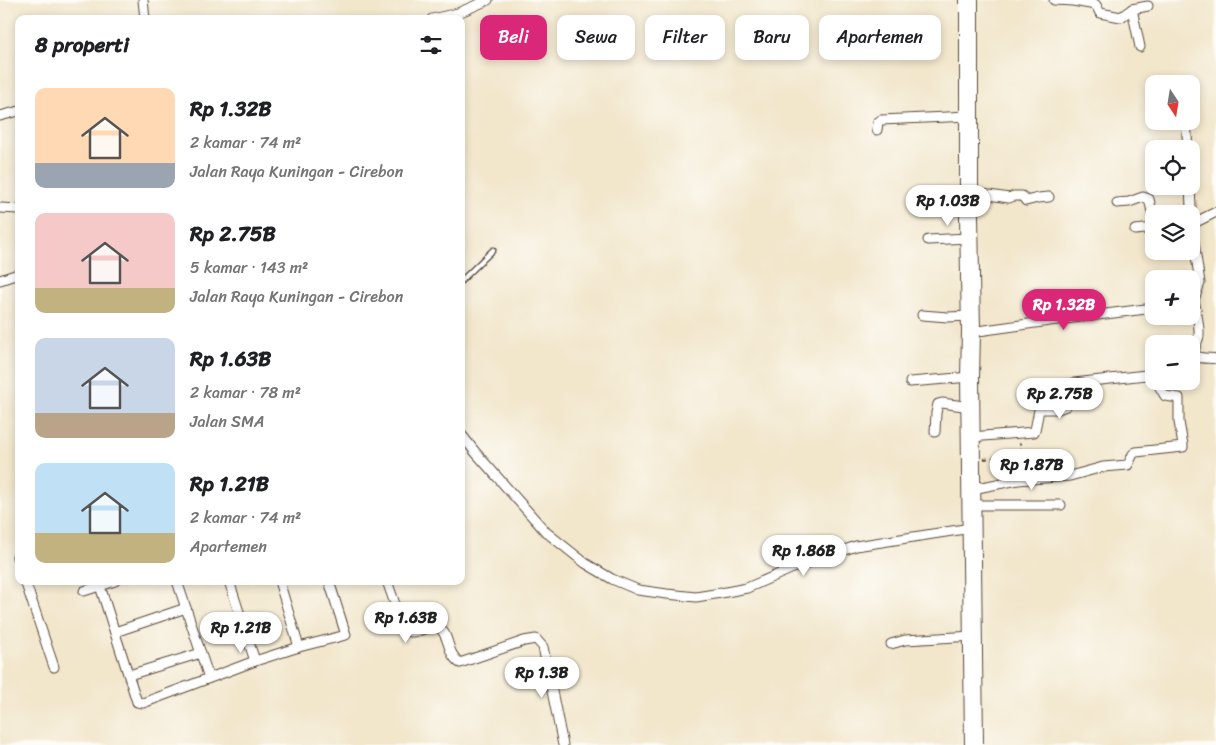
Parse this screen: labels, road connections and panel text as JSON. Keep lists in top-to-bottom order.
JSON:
{
  "north": "bottom",
  "page": {
    "chip": [
      "Beli",
      "Sewa",
      "Filter",
      "Baru",
      "Apartemen"
    ],
    "heading": "8 properti",
    "map_buttons": ["+", "−"],
    "list": [
      {
        "name": "Rp 1.32B",
        "note": "2 kamar · 74 m² · Jalan Raya Kuningan - Cirebon"
      },
      {
        "name": "Rp 2.75B",
        "note": "5 kamar · 143 m² · Jalan Raya Kuningan - Cirebon"
      },
      {
        "name": "Rp 1.63B",
        "note": "2 kamar · 78 m² · Jalan SMA"
      },
      {
        "name": "Rp 1.21B",
        "note": "2 kamar · 74 m² · Apartemen"
      }
    ],
    "price": [
      "Rp 1.03B",
      "Rp 1.32B",
      "Rp 2.75B",
      "Rp 1.87B",
      "Rp 1.86B",
      "Rp 1.63B",
      "Rp 1.21B",
      "Rp 1.3B"
    ]
  }
}
